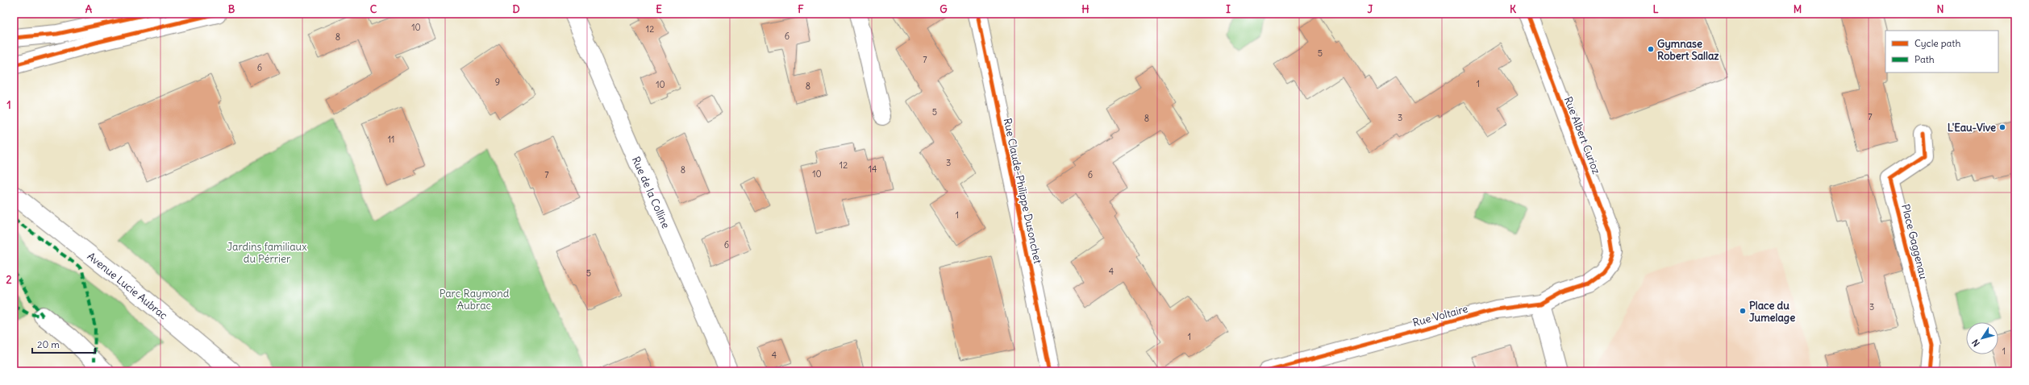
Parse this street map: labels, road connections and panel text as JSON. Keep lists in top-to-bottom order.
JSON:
{
  "streets": {
    "street": [
      "Rue Albert Curioz",
      "Rue Claude-Philippe Dusonchet",
      "Rue de la Colline",
      "Place Gaggenau",
      "Avenue Lucie Aubrac",
      "Rue Voltaire"
    ]
  },
  "crossings": [
    ["Rue Albert Curioz", "Rue Voltaire"]
  ],
  "parks": ["Jardins familiaux du Pérrier", "Parc Raymond Aubrac"],
  "places": ["Gymnase Robert Sallaz", "L'Eau-Vive", "Place du Jumelage"],
  "house_numbers": [
    "10",
    "12",
    "6",
    "8",
    "5",
    "7",
    "6",
    "9",
    "1",
    "10",
    "8",
    "5",
    "7",
    "3",
    "8",
    "11",
    "3",
    "12",
    "14",
    "8",
    "10",
    "7",
    "6",
    "1",
    "6",
    "4",
    "5",
    "3",
    "1",
    "1",
    "4"
  ],
  "legend": ["Cycle path", "Path"],
  "scale_bar": "20 m",
  "north": "bottom left",
  "grid": {
    "columns": [
      "A",
      "B",
      "C",
      "D",
      "E",
      "F",
      "G",
      "H",
      "I",
      "J",
      "K",
      "L",
      "M",
      "N"
    ],
    "rows": ["1", "2"]
  }
}
